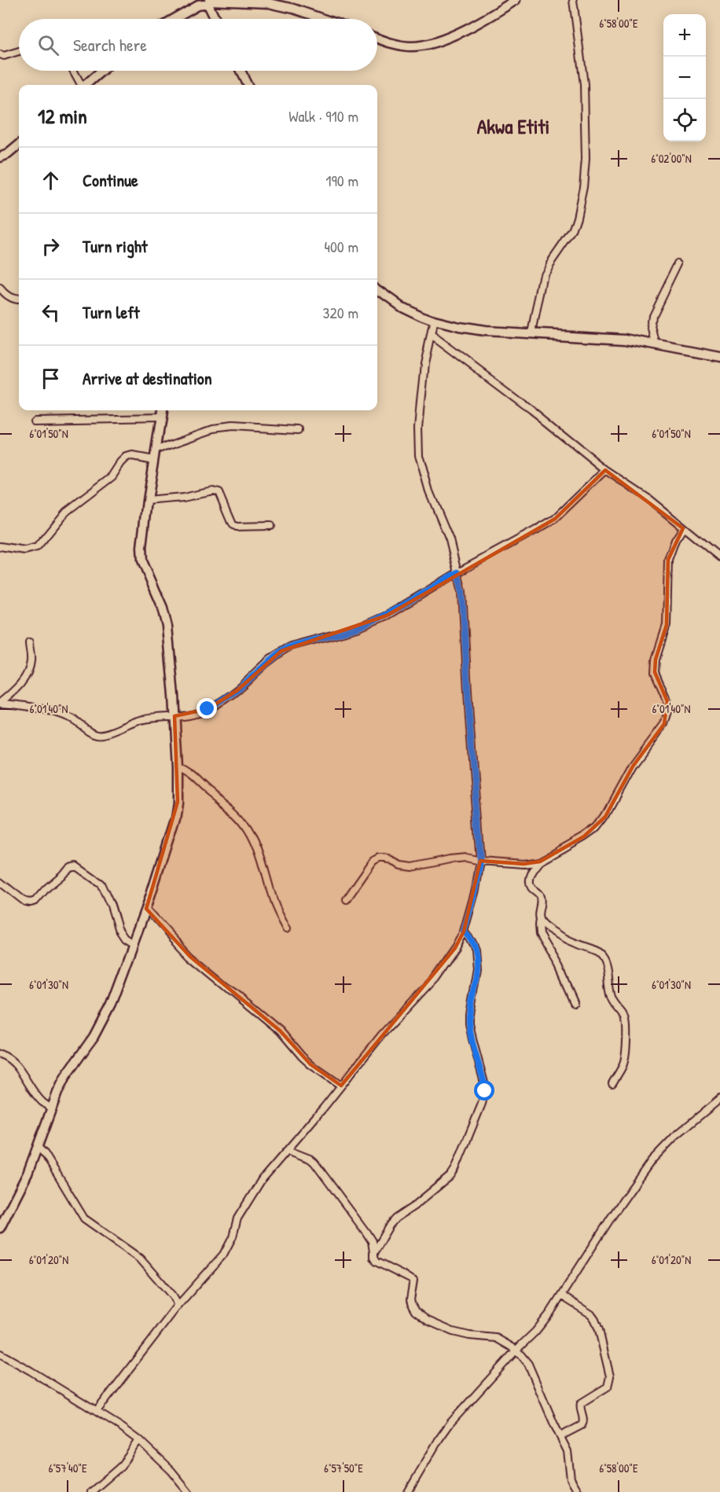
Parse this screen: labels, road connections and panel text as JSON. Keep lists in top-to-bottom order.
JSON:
{
  "districts": ["Akwa Etiti"],
  "page": {
    "map_buttons": ["+", "−"],
    "search": "Search here",
    "heading": ["12 min", "Walk · 910 m"],
    "list": [
      ["Continue", "190 m"],
      ["Turn right", "400 m"],
      ["Turn left", "320 m"],
      "Arrive at destination"
    ]
  },
  "coordinates": [
    "6°58'00\"E",
    "6°02'00\"N",
    "6°01'50\"N",
    "6°01'40\"N",
    "6°01'30\"N",
    "6°01'20\"N",
    "6°57'40\"E",
    "6°57'50\"E"
  ]
}
